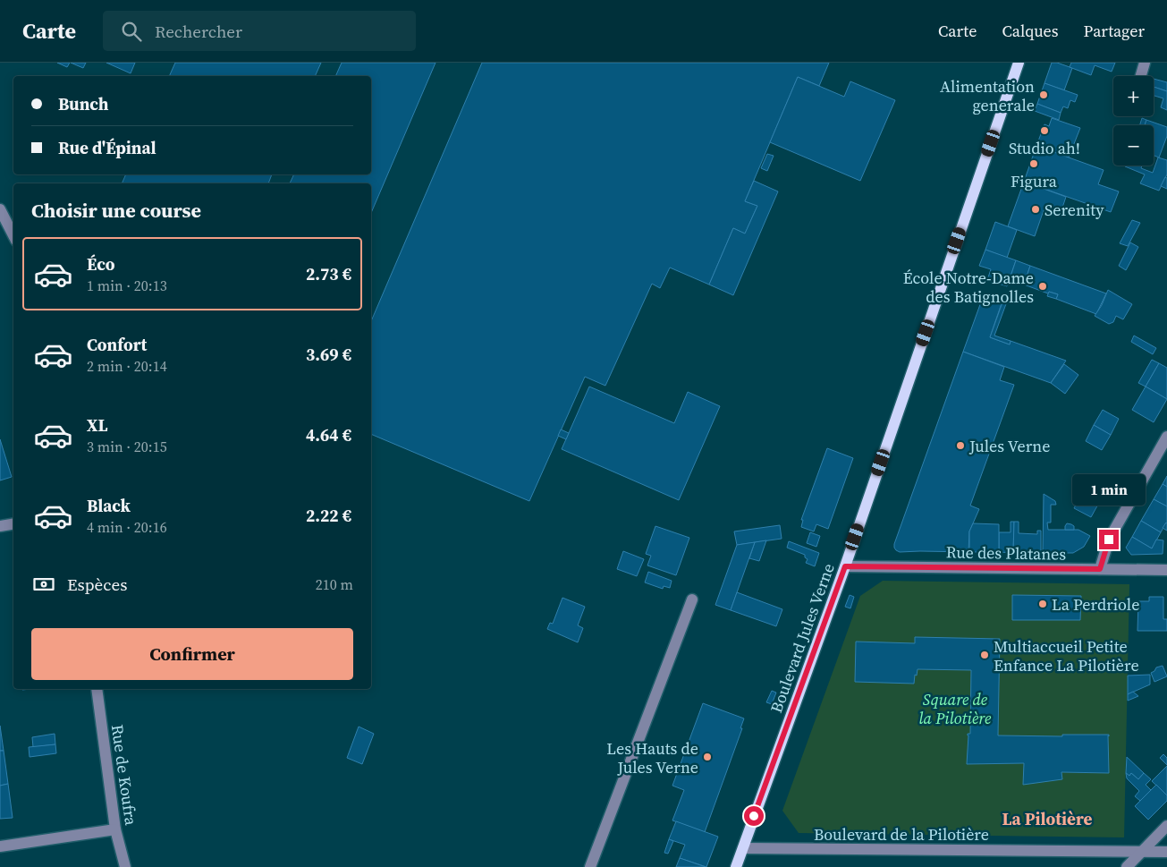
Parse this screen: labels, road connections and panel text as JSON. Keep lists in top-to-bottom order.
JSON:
{
  "streets": {
    "main road": ["Boulevard Jules Verne"],
    "street": ["Rue des Platanes", "Rue de Koufra", "Boulevard de la Pilotière"]
  },
  "crossings": [
    ["Rue des Platanes", "Boulevard Jules Verne"],
    ["Boulevard Jules Verne", "Boulevard de la Pilotière"]
  ],
  "districts": ["La Pilotière"],
  "parks": ["Square de la Pilotière"],
  "places": [
    "Alimentation generale",
    "Studio ah!",
    "Figura",
    "Serenity",
    "École Notre-Dame des Batignolles",
    "Jules Verne",
    "La Perdriole",
    "Multiaccueil Petite Enfance La Pilotière",
    "Les Hauts de Jules Verne"
  ],
  "page": {
    "header": "Carte",
    "search": "Rechercher",
    "nav": ["Carte", "Calques", "Partager"],
    "map_buttons": ["+", "−"],
    "banner": ["Bunch", "Rue d'Épinal"],
    "heading": "Choisir une course",
    "list": [
      {
        "name": "Éco",
        "note": "1 min · 20:13",
        "value": "2.73 €"
      },
      {
        "name": "Confort",
        "note": "2 min · 20:14",
        "value": "3.69 €"
      },
      {
        "name": "XL",
        "note": "3 min · 20:15",
        "value": "4.64 €"
      },
      {
        "name": "Black",
        "note": "4 min · 20:16",
        "value": "2.22 €"
      }
    ],
    "bubble": "1 min",
    "pay": ["Espèces", "210 m"],
    "buttons": "Confirmer"
  }
}
